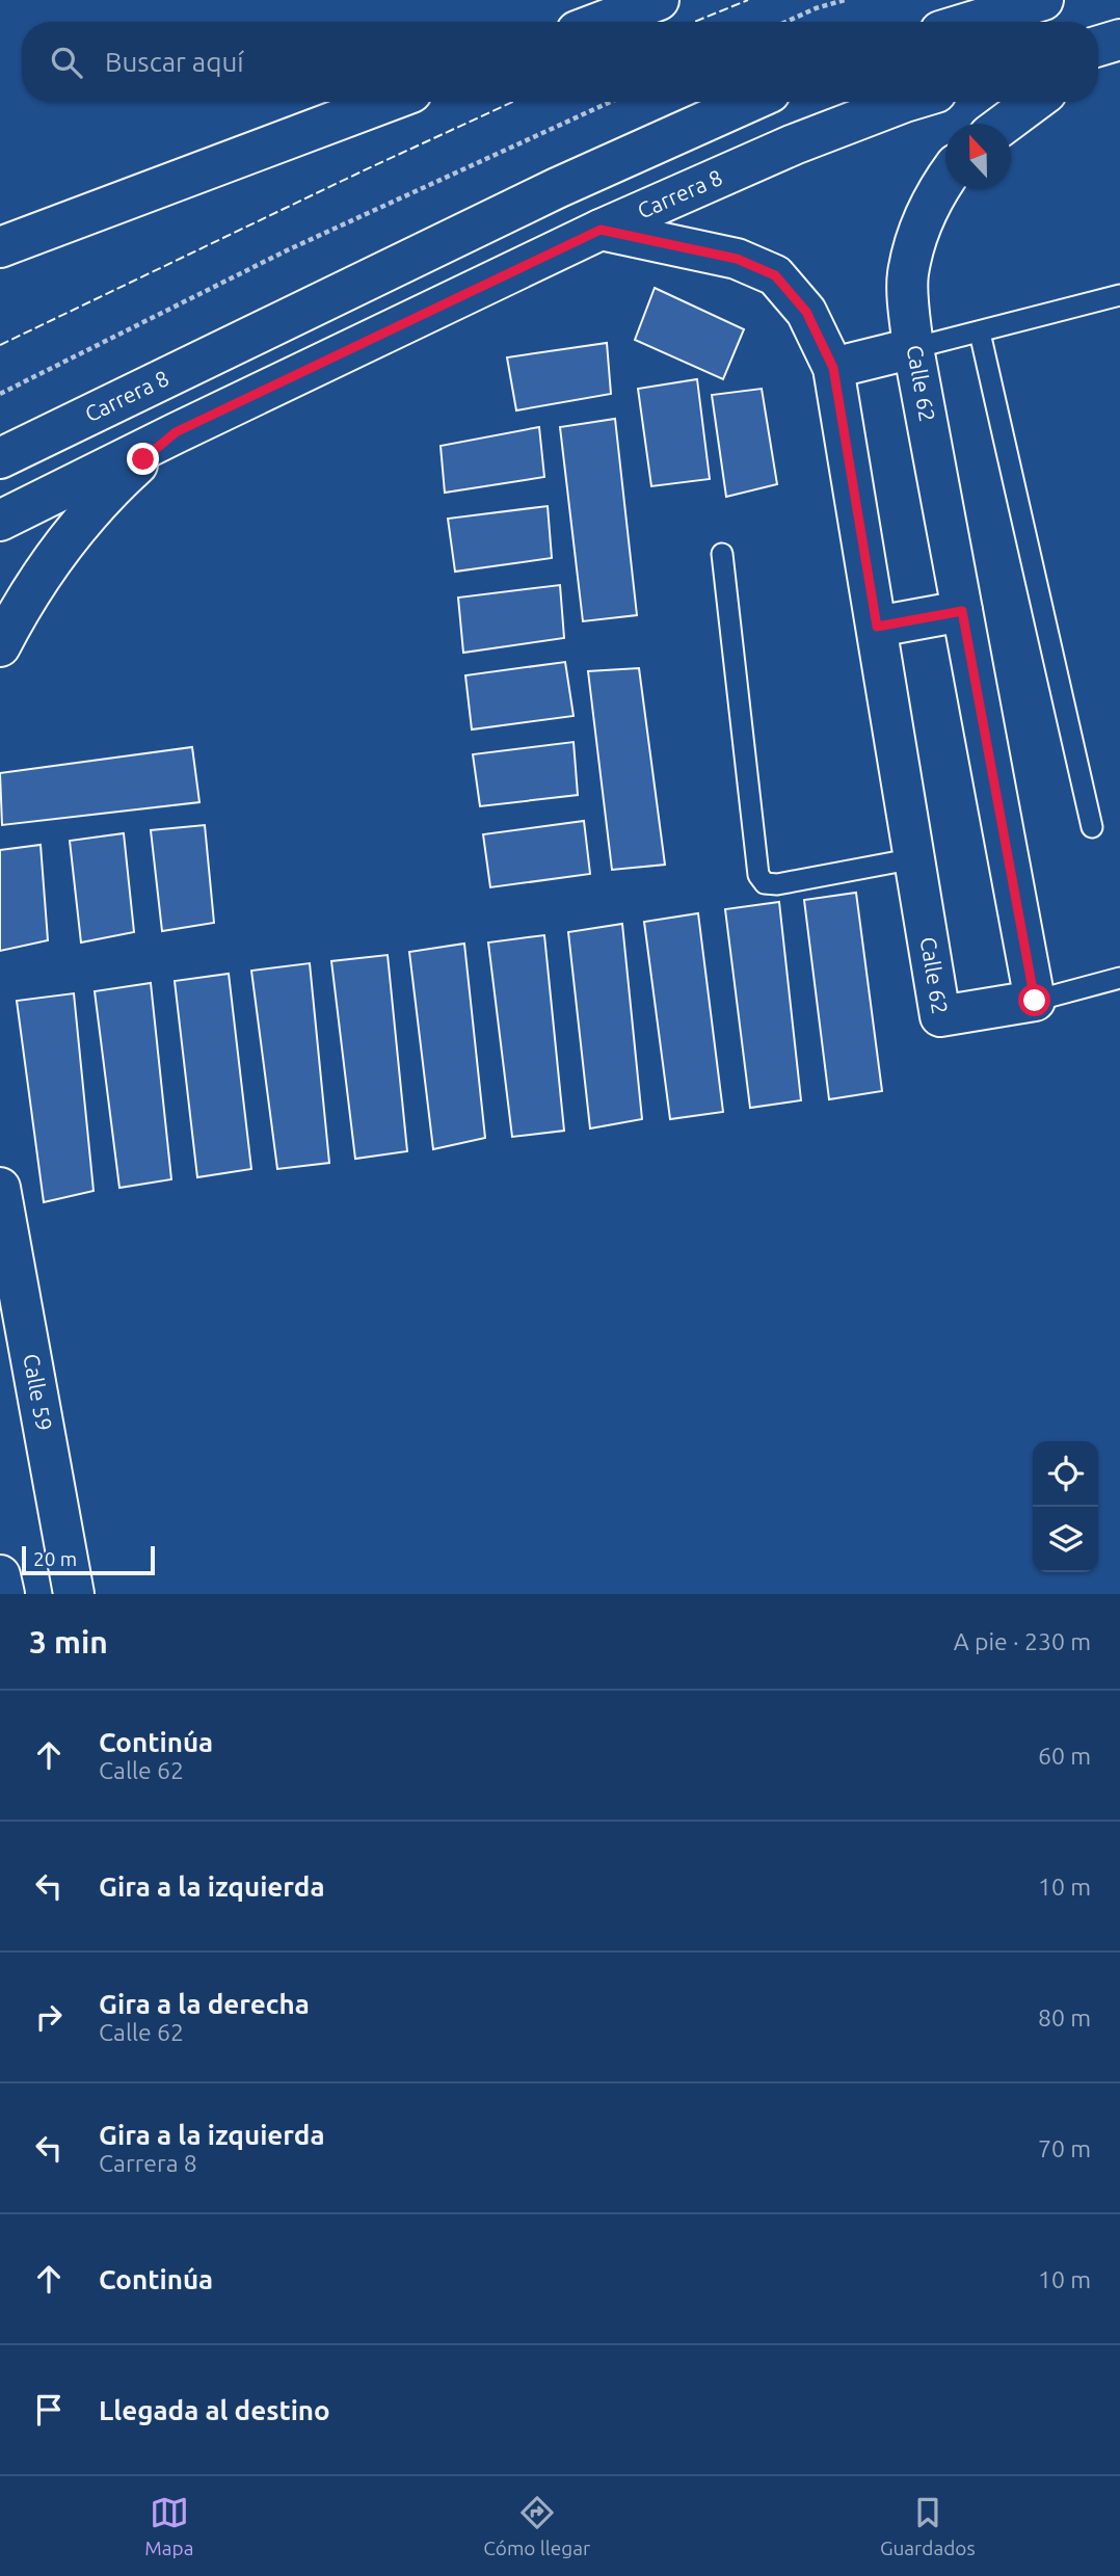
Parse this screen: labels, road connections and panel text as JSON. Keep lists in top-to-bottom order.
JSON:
{
  "streets": {
    "street": ["Carrera 8", "Calle 62", "Calle 59"]
  },
  "crossings": [
    ["Carrera 8", "Calle 62"]
  ],
  "scale_bar": "20 m",
  "north": "top",
  "page": {
    "search": "Buscar aquí",
    "scale": "20 m",
    "heading": ["3 min", "A pie · 230 m"],
    "list": [
      ["Continúa", "Calle 62", "60 m"],
      ["Gira a la izquierda", "10 m"],
      ["Gira a la derecha", "Calle 62", "80 m"],
      ["Gira a la izquierda", "Carrera 8", "70 m"],
      ["Continúa", "10 m"],
      "Llegada al destino"
    ],
    "nav": ["Mapa", "Cómo llegar", "Guardados"]
  }
}
